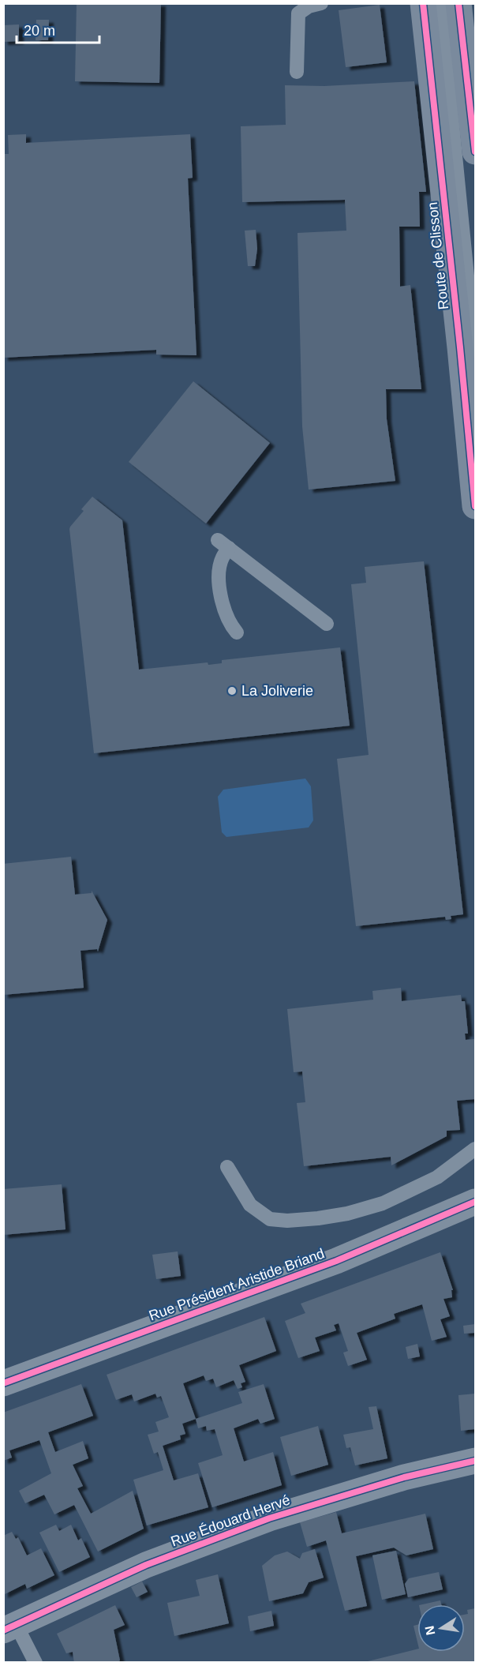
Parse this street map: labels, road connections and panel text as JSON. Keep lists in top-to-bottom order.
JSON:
{
  "streets": {
    "main road": ["Route de Clisson"],
    "street": ["Rue Président Aristide Briand", "Rue Édouard Hervé"]
  },
  "places": ["La Joliverie"],
  "scale_bar": "20 m",
  "north": "left"
}
